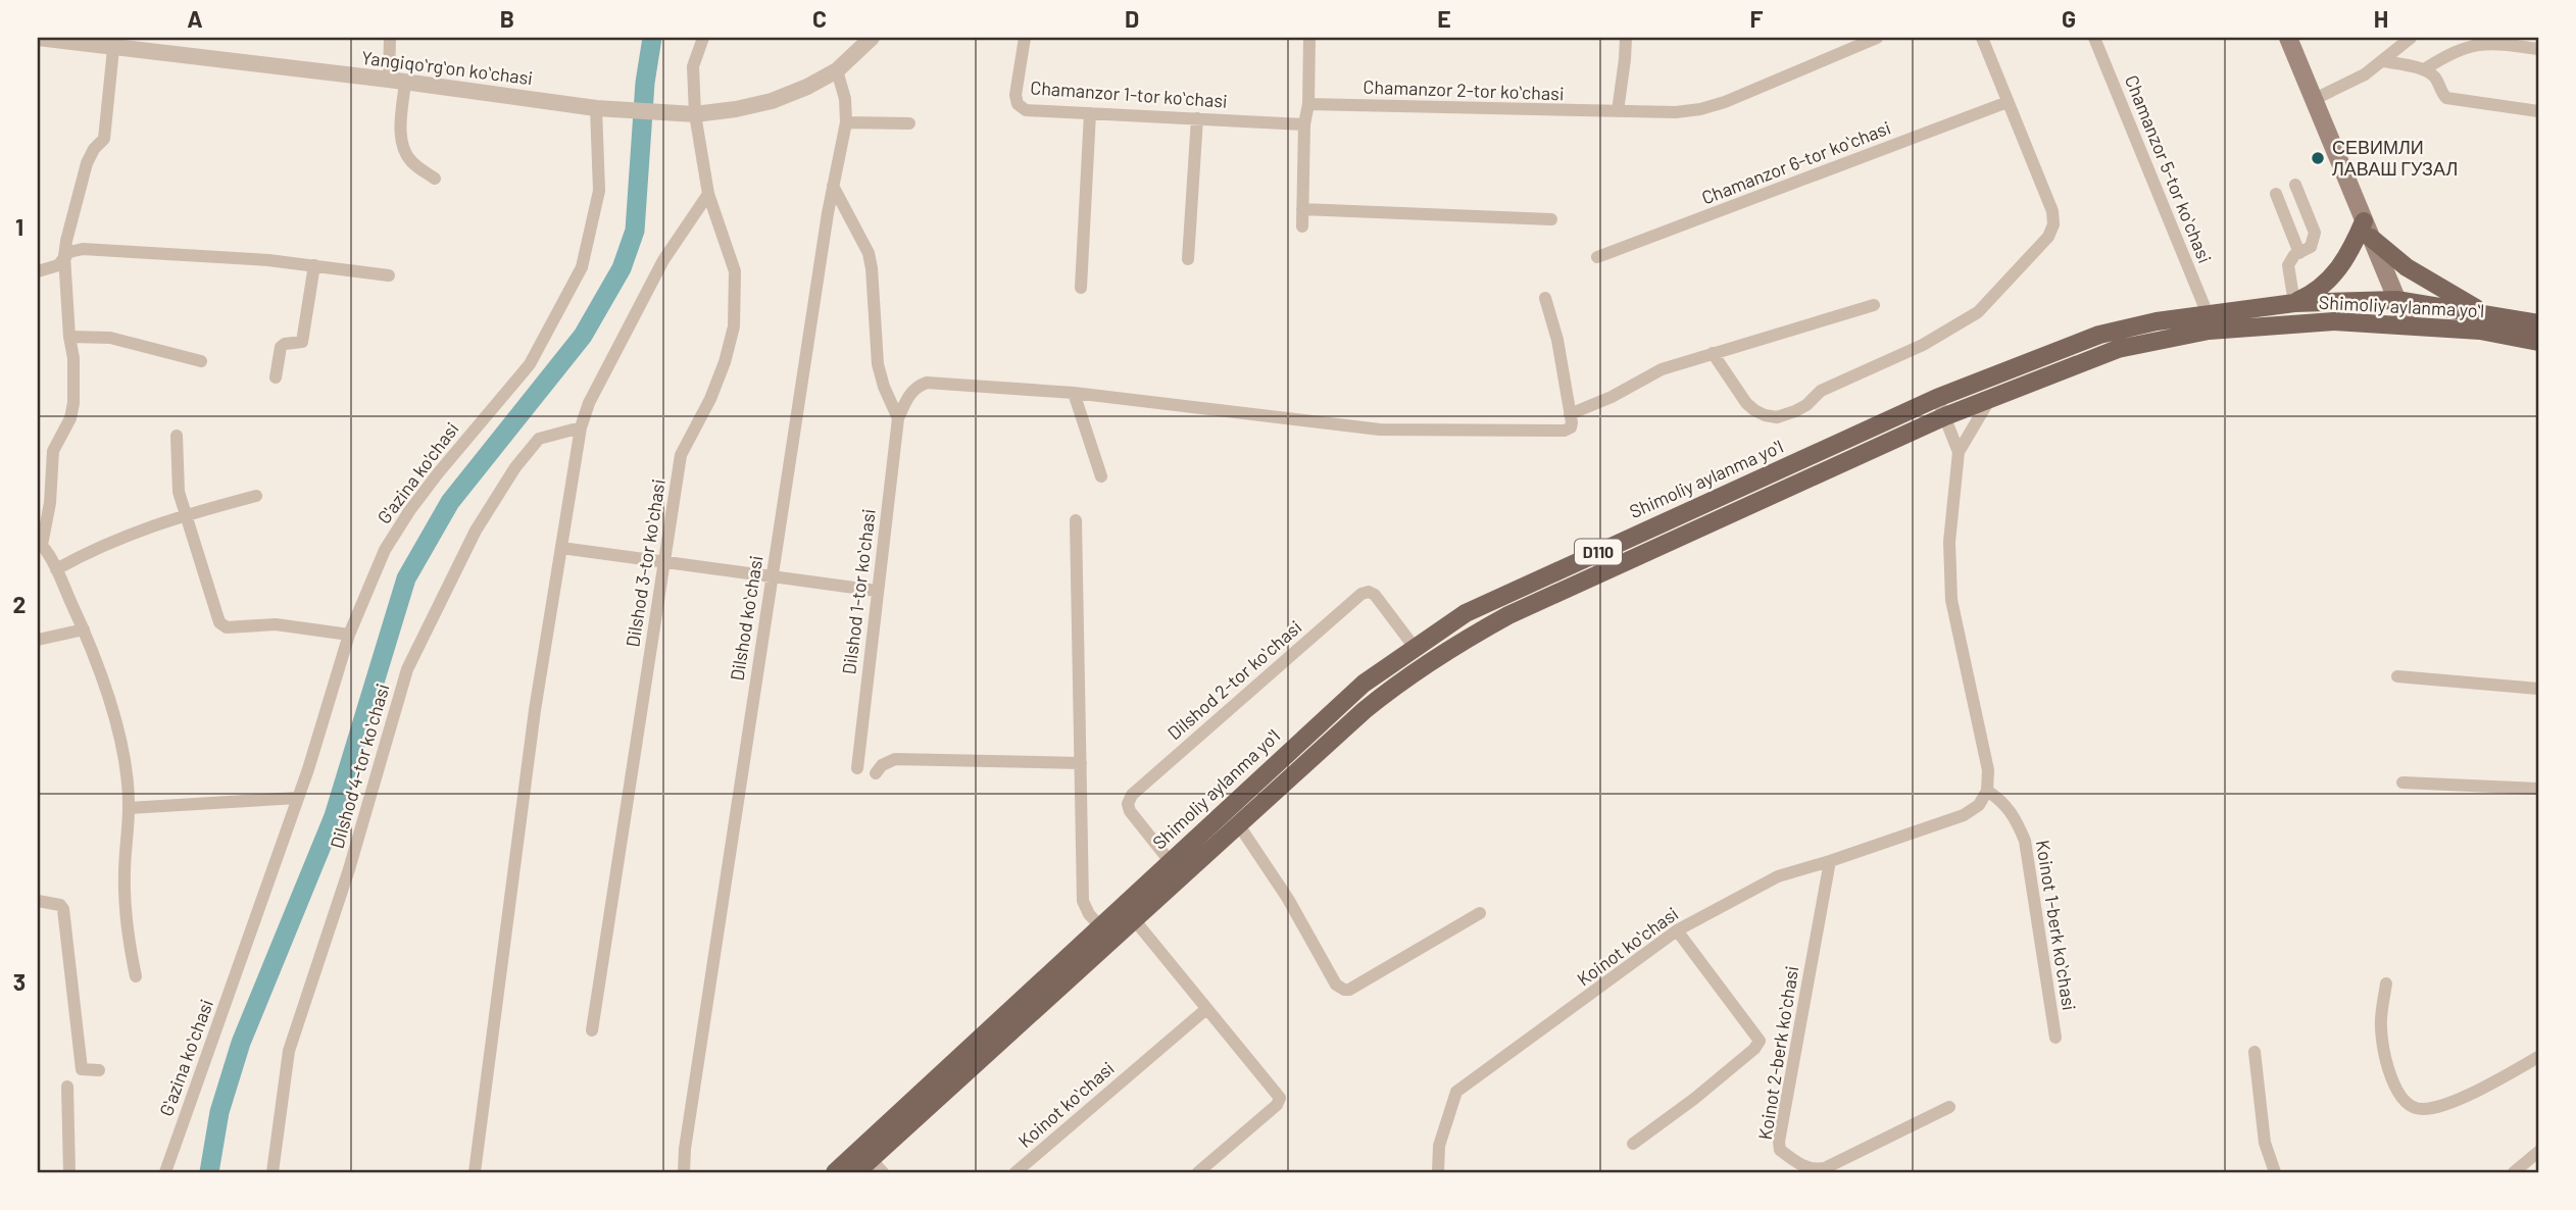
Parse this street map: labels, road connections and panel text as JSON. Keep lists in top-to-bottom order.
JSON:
{
  "streets": {
    "main road": ["Shimoliy aylanma yoʻl", "D110"],
    "street": [
      "Yangiqoʻrgʻon koʻchasi",
      "Chamanzor 2-tor koʻchasi",
      "Chamanzor 1-tor koʻchasi",
      "Chamanzor 6-tor koʻchasi",
      "Chamanzor 5-tor koʻchasi",
      "G'azina ko'chasi",
      "Dilshod 3-tor koʻchasi",
      "Dilshod 1-tor koʻchasi",
      "Dilshod koʻchasi",
      "Dilshod 2-tor koʻchasi",
      "Dilshod 4-tor koʻchasi",
      "Koinot 1-berk koʻchasi",
      "Koinot koʻchasi",
      "Koinot 2-berk koʻchasi",
      "Gʻazina koʻchasi"
    ]
  },
  "crossings": [
    ["Yangiqoʻrgʻon koʻchasi", "G'azina ko'chasi"],
    ["Yangiqoʻrgʻon koʻchasi", "Dilshod 3-tor koʻchasi"],
    ["Yangiqoʻrgʻon koʻchasi", "Dilshod koʻchasi"],
    ["Chamanzor 5-tor koʻchasi", "Shimoliy aylanma yoʻl"],
    ["Shimoliy aylanma yoʻl", "Dilshod 2-tor koʻchasi"],
    ["G'azina ko'chasi", "Gʻazina koʻchasi"],
    ["Koinot 1-berk koʻchasi", "Koinot koʻchasi"],
    ["Koinot koʻchasi", "Koinot 2-berk koʻchasi"]
  ],
  "places": ["СЕВИМЛИ ЛАВАШ ГУЗАЛ"],
  "grid": {
    "columns": [
      "A",
      "B",
      "C",
      "D",
      "E",
      "F",
      "G",
      "H"
    ],
    "rows": ["1", "2", "3"]
  }
}
